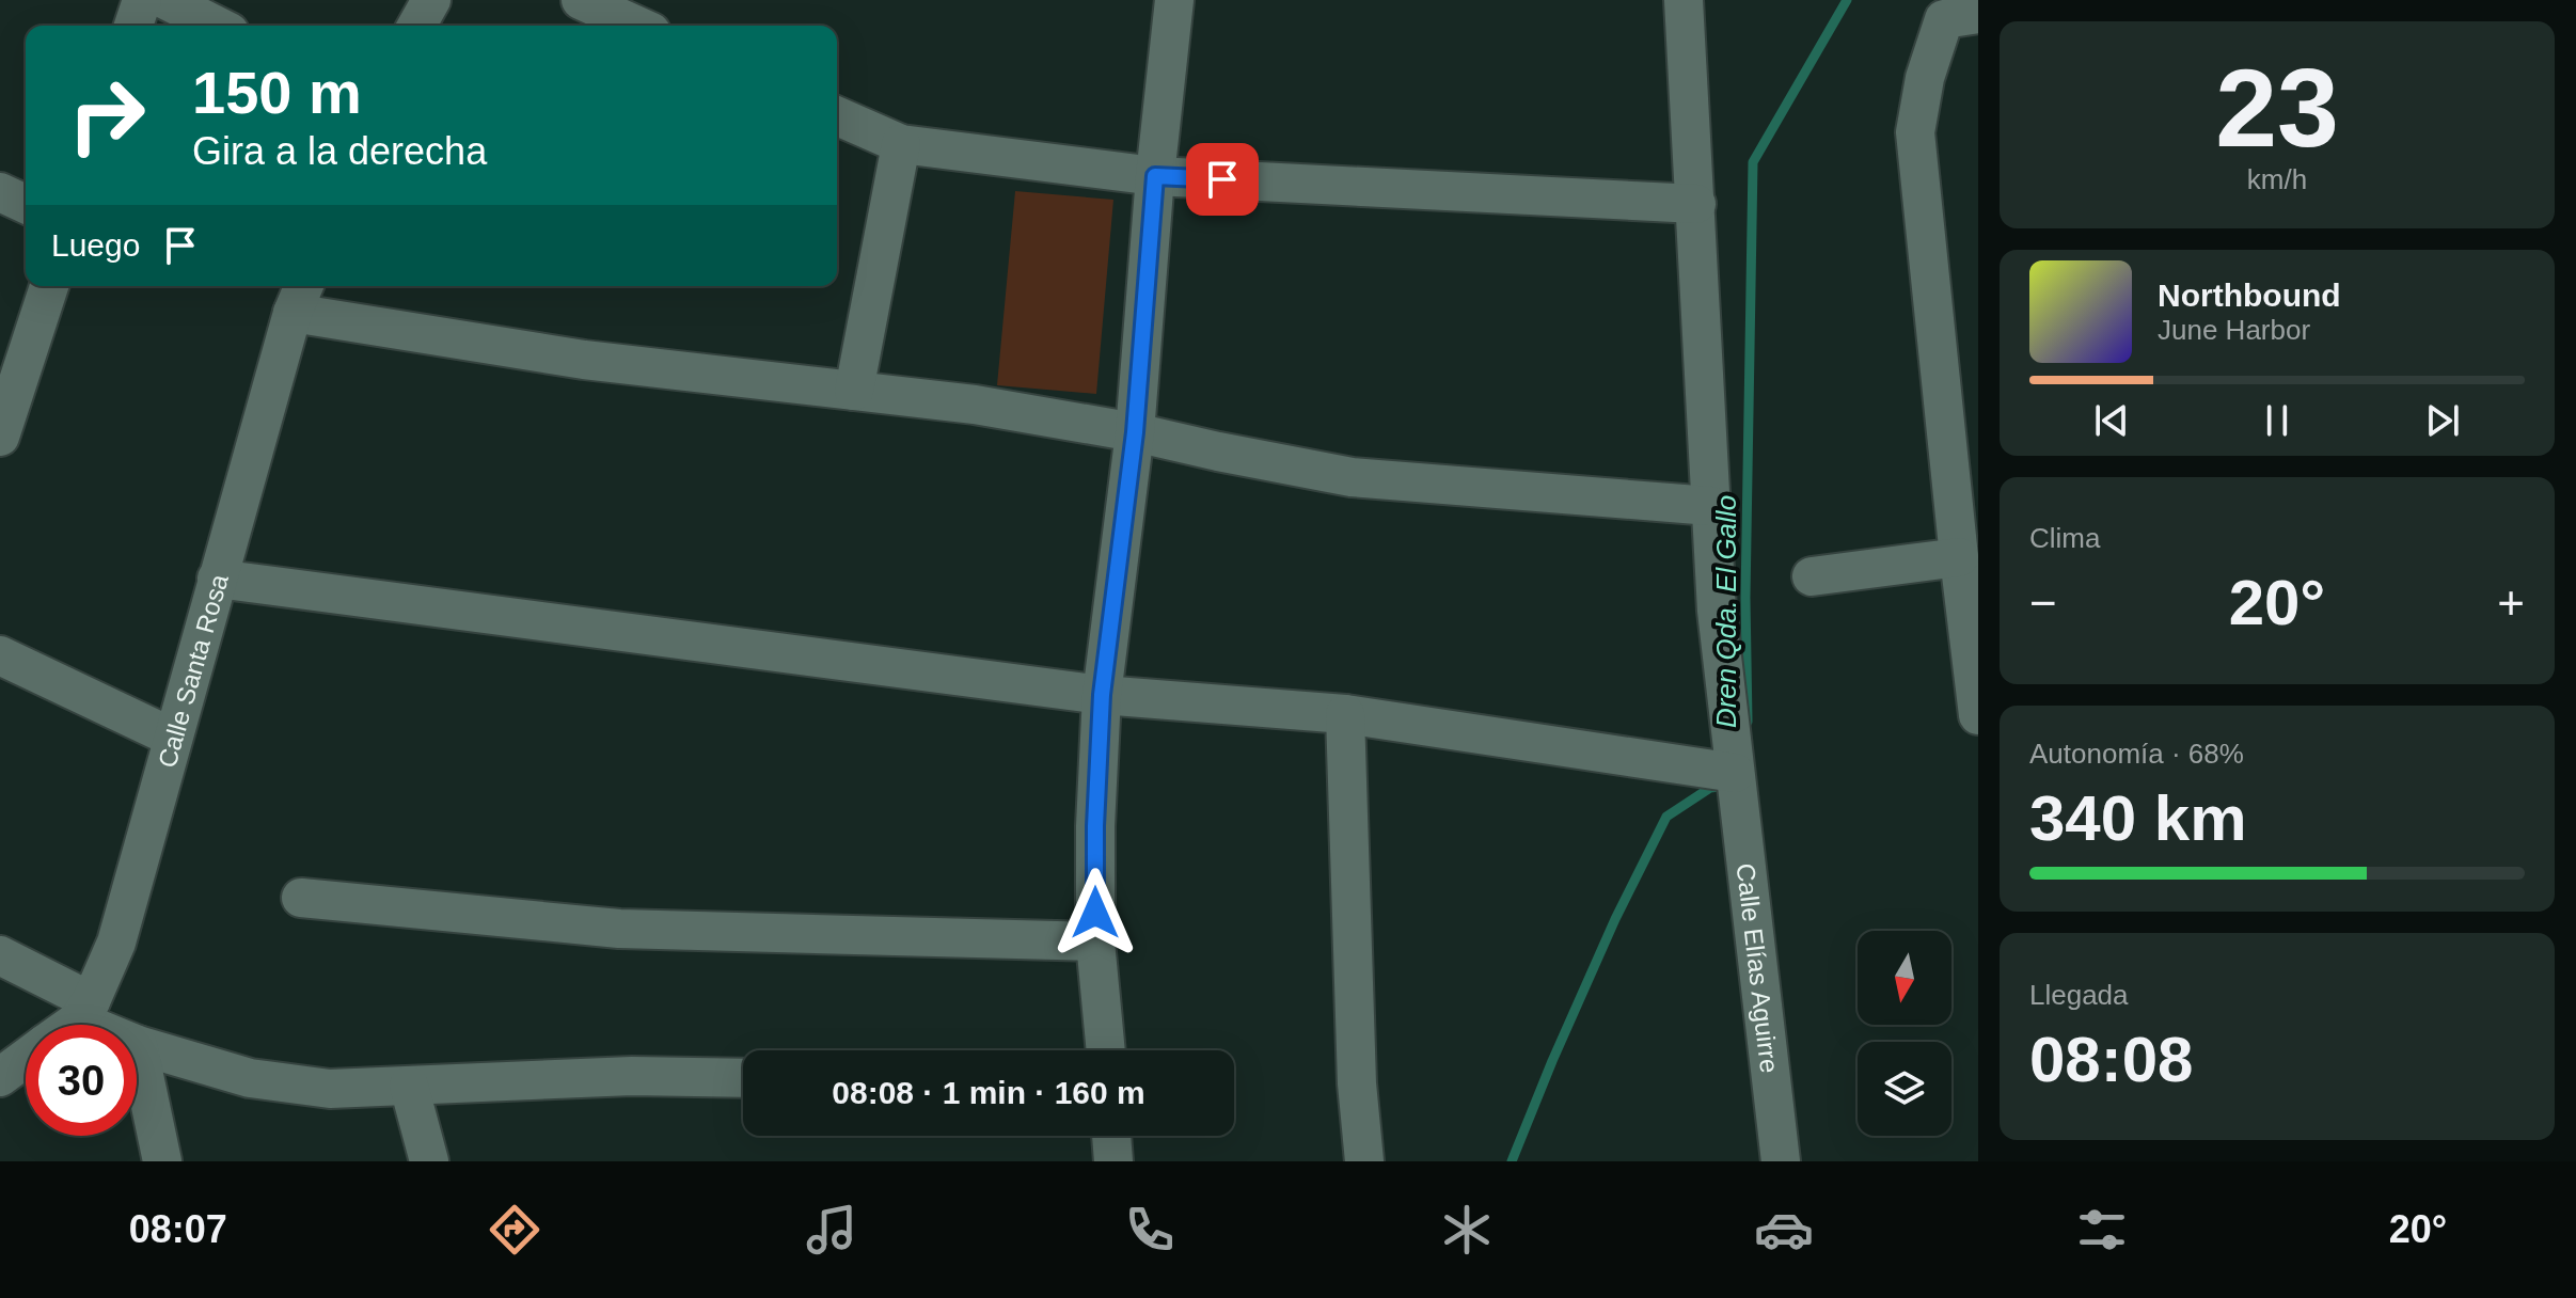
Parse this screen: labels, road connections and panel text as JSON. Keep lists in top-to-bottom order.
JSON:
{
  "streets": {
    "street": ["Calle Santa Rosa", "Calle Elías Aguirre"]
  },
  "water": ["Dren Qda. El Gallo"],
  "north": "bottom",
  "page": {
    "tile": [
      ["23", "km/h"],
      "Clima",
      ["Autonomía · 68%", "340 km"],
      ["Llegada", "08:08"]
    ],
    "turn": ["150 m", "Gira a la derecha"],
    "then": "Luego",
    "song": ["Northbound", "June Harbor"],
    "heat": ["−", "20°", "+"],
    "limit": "30",
    "trip": "08:08 · 1 min · 160 m",
    "tabs": ["08:07", "20°"]
  }
}
